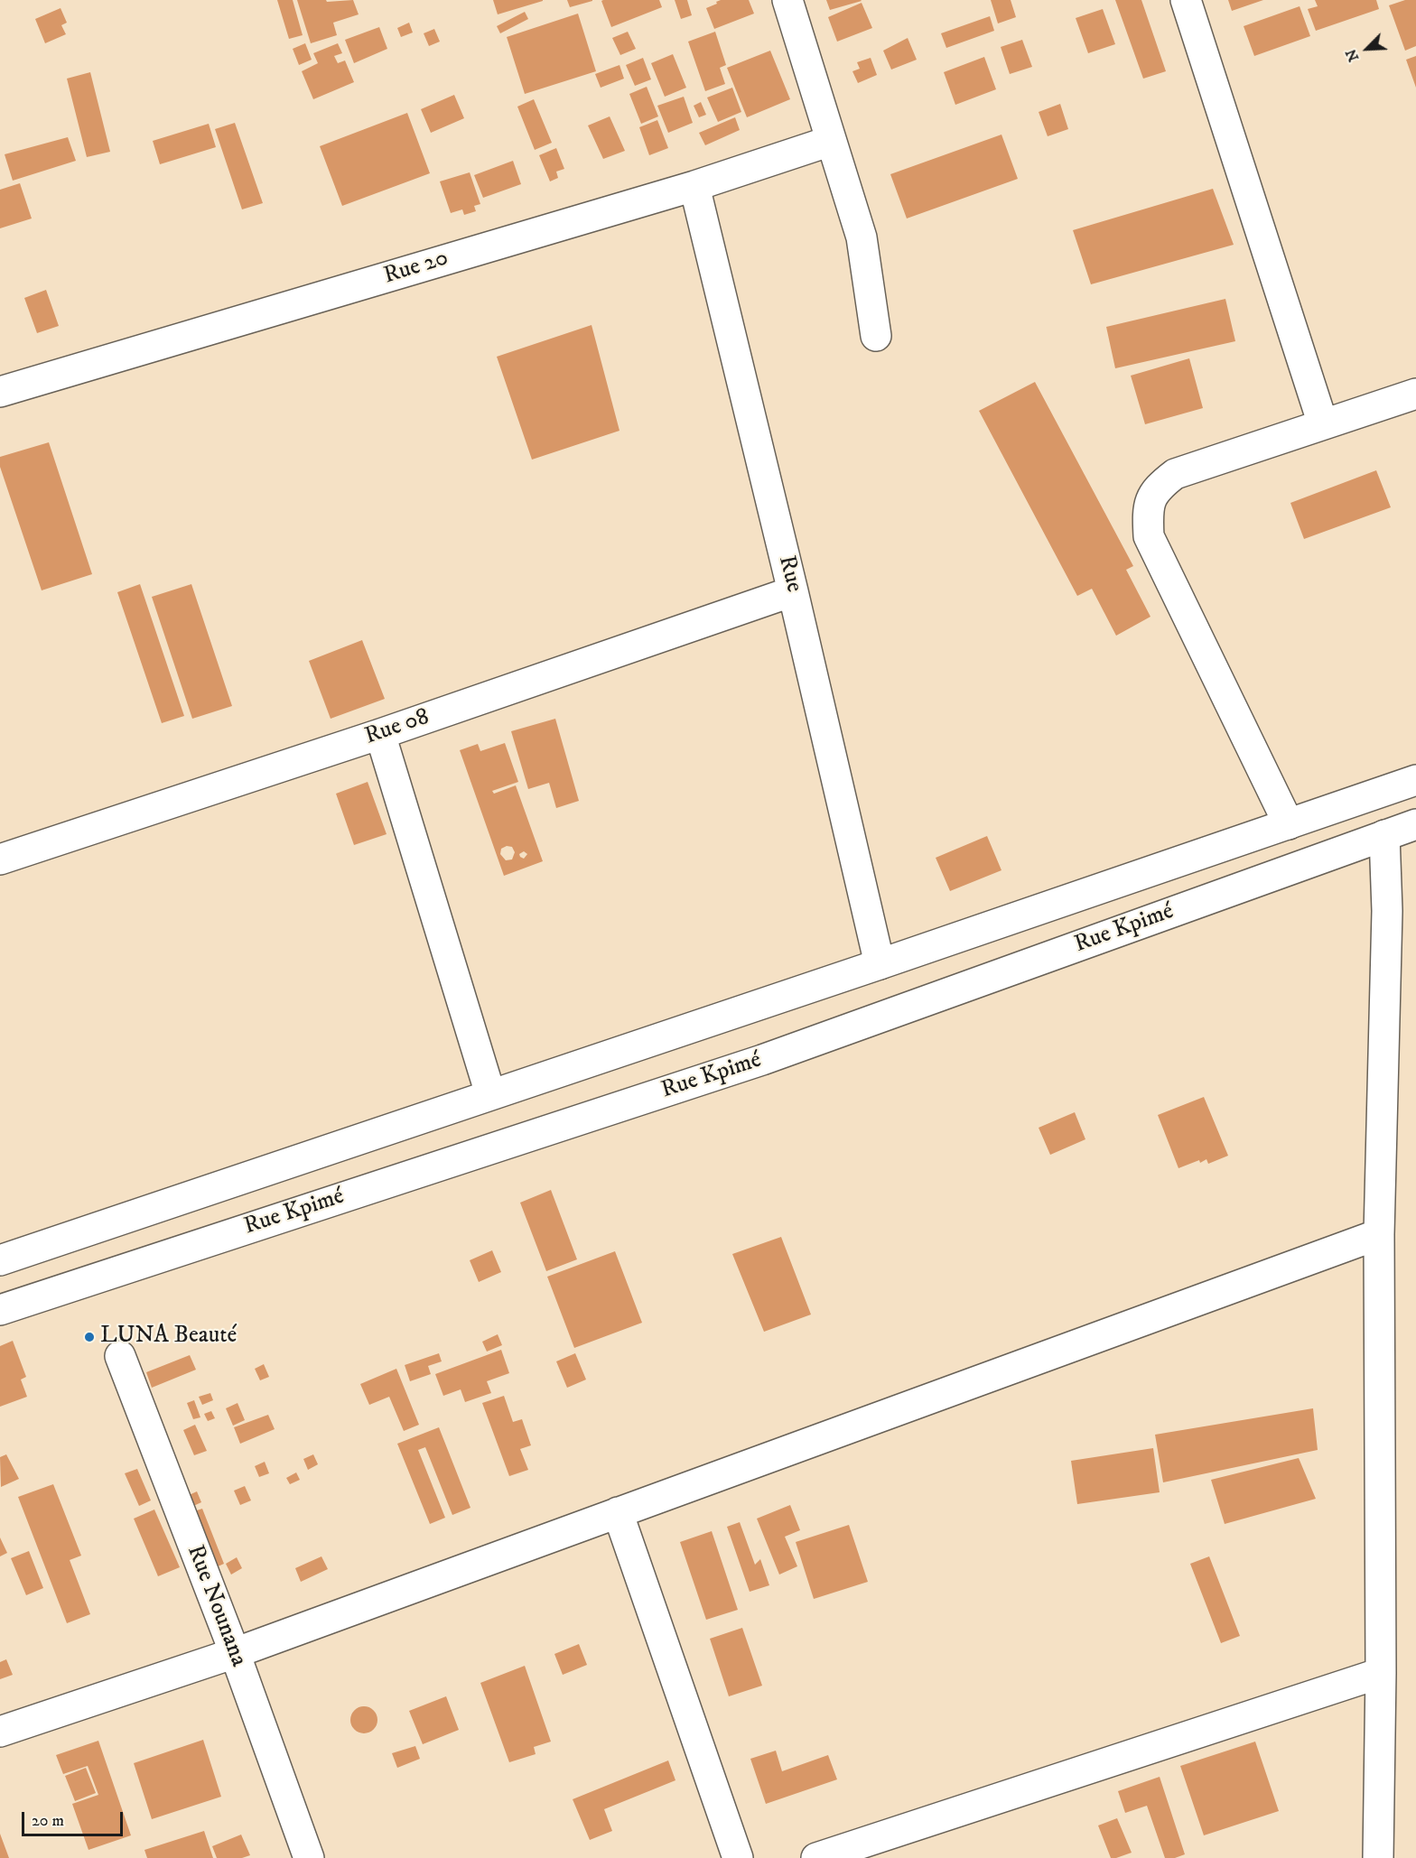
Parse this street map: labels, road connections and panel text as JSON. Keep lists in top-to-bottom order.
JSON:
{
  "streets": {
    "street": [
      "Rue 20",
      "Rue",
      "Rue 08",
      "Rue Kpimé",
      "Rue Nounana"
    ]
  },
  "crossings": [
    ["Rue 20", "Rue"],
    ["Rue", "Rue 08"],
    ["Rue", "Rue Kpimé"]
  ],
  "places": ["LUNA Beauté"],
  "scale_bar": "20 m",
  "north": "bottom left"
}
